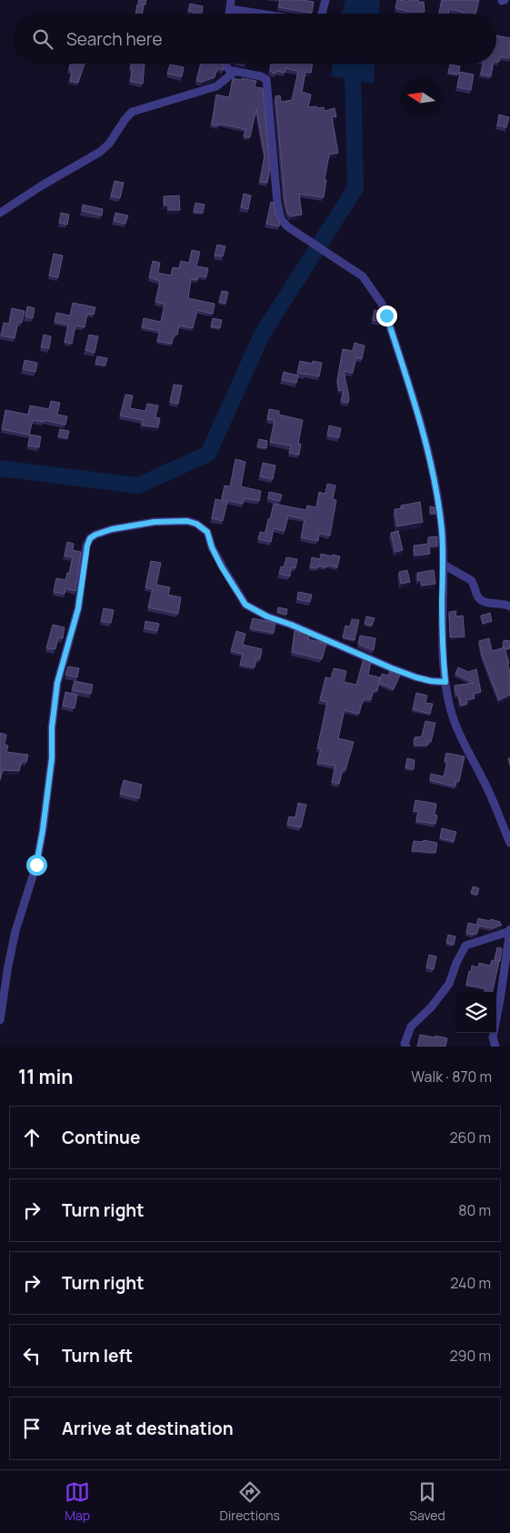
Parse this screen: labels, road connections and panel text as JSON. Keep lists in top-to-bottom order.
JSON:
{
  "north": "left",
  "page": {
    "search": "Search here",
    "heading": ["11 min", "Walk · 870 m"],
    "list": [
      ["Continue", "260 m"],
      ["Turn right", "80 m"],
      ["Turn right", "240 m"],
      ["Turn left", "290 m"],
      "Arrive at destination"
    ],
    "nav": ["Map", "Directions", "Saved"]
  }
}
